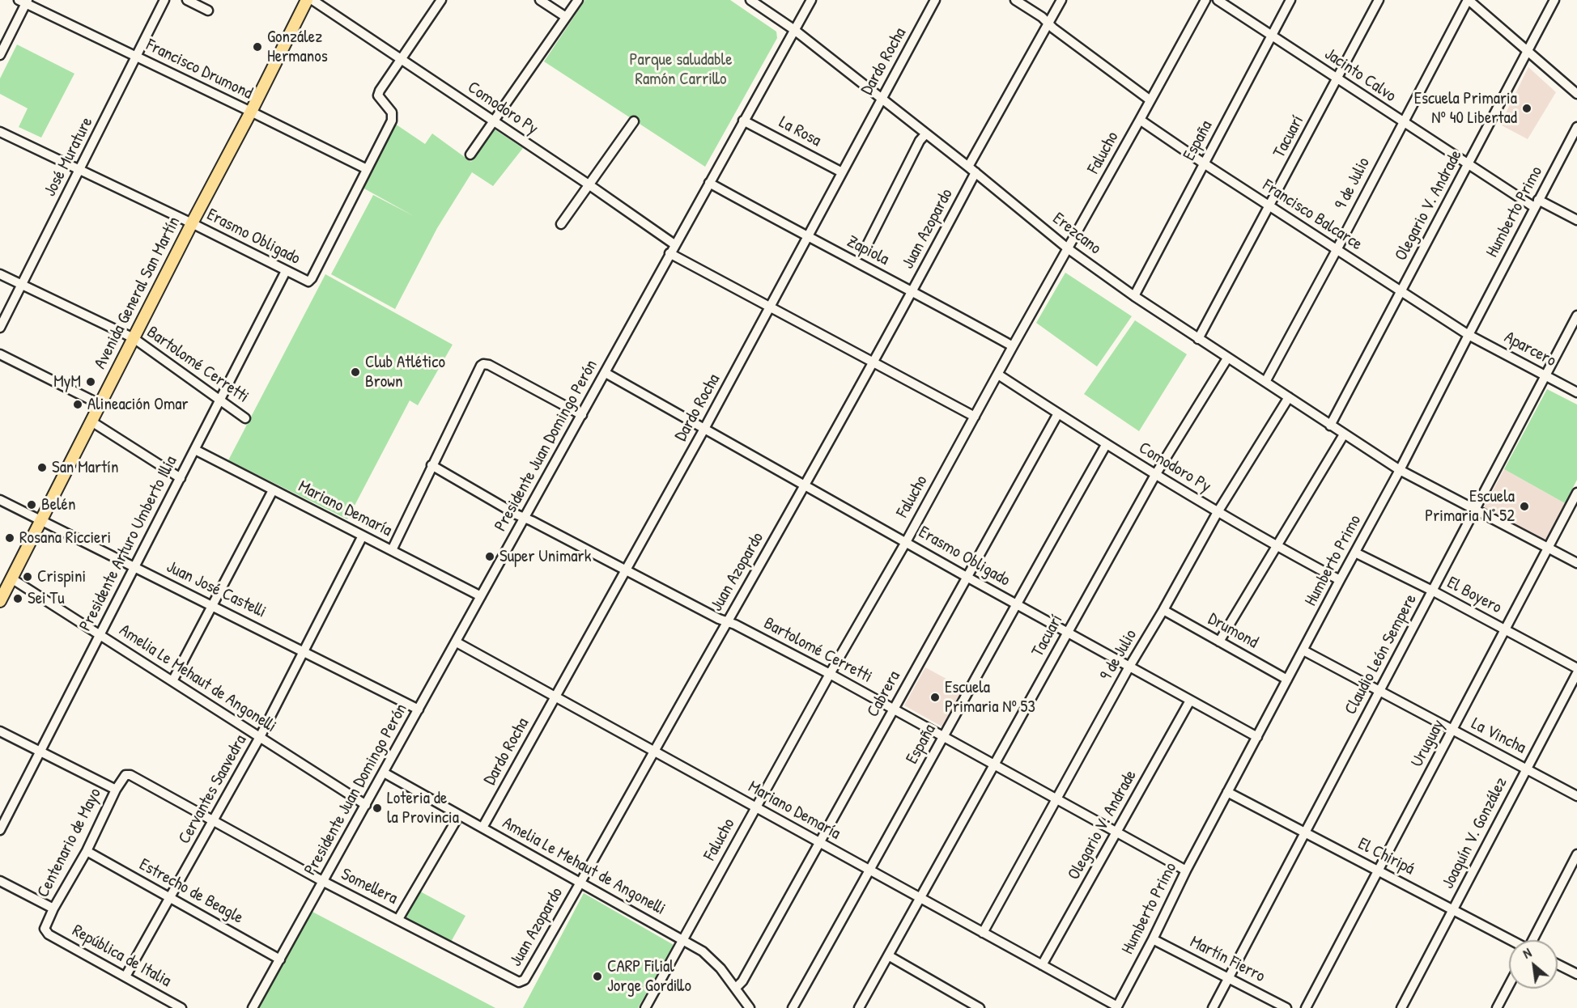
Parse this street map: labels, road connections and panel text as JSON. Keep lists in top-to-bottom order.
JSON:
{
  "streets": {
    "main road": ["Avenida General San Martín"],
    "street": [
      "Dardo Rocha",
      "Francisco Drumond",
      "Jacinto Calvo",
      "Comodoro Py",
      "La Rosa",
      "Tacuarí",
      "España",
      "Falucho",
      "José Murature",
      "9 de Julio",
      "Olegario V. Andrade",
      "Humberto Primo",
      "Francisco Balcarce",
      "Juan Azopardo",
      "Erezcano",
      "Erasmo Obligado",
      "Zapiola",
      "Aparcero",
      "Bartolomé Cerretti",
      "Presidente Juan Domingo Perón",
      "Mariano Demaría",
      "Presidente Arturo Umberto Illia",
      "Juan José Castelli",
      "El Boyero",
      "Drumond",
      "Claudio León Sempere",
      "Amelia Le Mehaut de Angonelli",
      "Cabrera",
      "La Vincha",
      "Uruguay",
      "Cervantes Saavedra",
      "Joaquín V. González",
      "Centenario de Mayo",
      "El Chiripá",
      "Somellera",
      "Estrecho de Beagle",
      "República de Italia",
      "Martín Fierro"
    ]
  },
  "crossings": [
    ["Dardo Rocha", "La Rosa"],
    ["Dardo Rocha", "Erezcano"],
    ["Dardo Rocha", "Erasmo Obligado"],
    ["Dardo Rocha", "Zapiola"],
    ["Dardo Rocha", "Bartolomé Cerretti"],
    ["Dardo Rocha", "Mariano Demaría"],
    ["Dardo Rocha", "Amelia Le Mehaut de Angonelli"],
    ["Francisco Drumond", "José Murature"],
    ["Francisco Drumond", "Erasmo Obligado"],
    ["Francisco Drumond", "Avenida General San Martín"],
    ["Jacinto Calvo", "Tacuarí"],
    ["Jacinto Calvo", "España"],
    ["Jacinto Calvo", "9 de Julio"],
    ["Jacinto Calvo", "Olegario V. Andrade"],
    ["Jacinto Calvo", "Humberto Primo"],
    ["Comodoro Py", "Tacuarí"],
    ["Comodoro Py", "España"],
    ["Comodoro Py", "Falucho"],
    ["Comodoro Py", "9 de Julio"],
    ["Comodoro Py", "Humberto Primo"],
    ["Comodoro Py", "Presidente Juan Domingo Perón"],
    ["Comodoro Py", "Cabrera"],
    ["La Rosa", "Presidente Juan Domingo Perón"],
    ["Tacuarí", "Francisco Balcarce"],
    ["Tacuarí", "Erezcano"],
    ["Tacuarí", "Erasmo Obligado"],
    ["Tacuarí", "Bartolomé Cerretti"],
    ["Tacuarí", "Mariano Demaría"],
    ["España", "Francisco Balcarce"],
    ["España", "Erezcano"],
    ["España", "Erasmo Obligado"],
    ["España", "Bartolomé Cerretti"],
    ["España", "Mariano Demaría"],
    ["Falucho", "Francisco Balcarce"],
    ["Falucho", "Erezcano"],
    ["Falucho", "Erasmo Obligado"],
    ["Falucho", "Zapiola"],
    ["Falucho", "Bartolomé Cerretti"],
    ["Falucho", "Mariano Demaría"],
    ["Falucho", "Amelia Le Mehaut de Angonelli"],
    ["José Murature", "Erasmo Obligado"],
    ["José Murature", "Bartolomé Cerretti"],
    ["9 de Julio", "Francisco Balcarce"],
    ["9 de Julio", "Erezcano"],
    ["9 de Julio", "Erasmo Obligado"],
    ["9 de Julio", "Bartolomé Cerretti"],
    ["9 de Julio", "Mariano Demaría"],
    ["9 de Julio", "Drumond"],
    ["Olegario V. Andrade", "Francisco Balcarce"],
    ["Olegario V. Andrade", "Erezcano"],
    ["Olegario V. Andrade", "Erasmo Obligado"],
    ["Olegario V. Andrade", "Bartolomé Cerretti"],
    ["Olegario V. Andrade", "Mariano Demaría"],
    ["Humberto Primo", "Francisco Balcarce"],
    ["Humberto Primo", "Erezcano"],
    ["Humberto Primo", "Erasmo Obligado"],
    ["Humberto Primo", "Aparcero"],
    ["Humberto Primo", "Bartolomé Cerretti"],
    ["Humberto Primo", "Mariano Demaría"],
    ["Humberto Primo", "El Boyero"],
    ["Humberto Primo", "Drumond"],
    ["Humberto Primo", "La Vincha"],
    ["Humberto Primo", "El Chiripá"],
    ["Humberto Primo", "Martín Fierro"],
    ["Francisco Balcarce", "Aparcero"],
    ["Juan Azopardo", "Erezcano"],
    ["Juan Azopardo", "Erasmo Obligado"],
    ["Juan Azopardo", "Zapiola"],
    ["Juan Azopardo", "Bartolomé Cerretti"],
    ["Juan Azopardo", "Mariano Demaría"],
    ["Juan Azopardo", "Amelia Le Mehaut de Angonelli"],
    ["Juan Azopardo", "Somellera"],
    ["Erezcano", "Presidente Juan Domingo Perón"],
    ["Erezcano", "Claudio León Sempere"],
    ["Erezcano", "Uruguay"],
    ["Erasmo Obligado", "Avenida General San Martín"],
    ["Erasmo Obligado", "Presidente Juan Domingo Perón"],
    ["Erasmo Obligado", "Presidente Arturo Umberto Illia"],
    ["Erasmo Obligado", "Cabrera"],
    ["Zapiola", "Presidente Juan Domingo Perón"],
    ["Avenida General San Martín", "Bartolomé Cerretti"],
    ["Avenida General San Martín", "Juan José Castelli"],
    ["Avenida General San Martín", "Amelia Le Mehaut de Angonelli"],
    ["Aparcero", "Claudio León Sempere"],
    ["Bartolomé Cerretti", "Presidente Juan Domingo Perón"],
    ["Bartolomé Cerretti", "Presidente Arturo Umberto Illia"],
    ["Bartolomé Cerretti", "Cabrera"],
    ["Presidente Juan Domingo Perón", "Mariano Demaría"],
    ["Presidente Juan Domingo Perón", "Juan José Castelli"],
    ["Presidente Juan Domingo Perón", "Amelia Le Mehaut de Angonelli"],
    ["Presidente Juan Domingo Perón", "Somellera"],
    ["Presidente Juan Domingo Perón", "Estrecho de Beagle"],
    ["Mariano Demaría", "Presidente Arturo Umberto Illia"],
    ["Mariano Demaría", "Cabrera"],
    ["Mariano Demaría", "Cervantes Saavedra"],
    ["Presidente Arturo Umberto Illia", "Juan José Castelli"],
    ["Presidente Arturo Umberto Illia", "Amelia Le Mehaut de Angonelli"],
    ["Juan José Castelli", "Cervantes Saavedra"],
    ["El Boyero", "Claudio León Sempere"],
    ["El Boyero", "Uruguay"],
    ["Claudio León Sempere", "La Vincha"],
    ["Claudio León Sempere", "El Chiripá"],
    ["Claudio León Sempere", "Martín Fierro"],
    ["Amelia Le Mehaut de Angonelli", "Cabrera"],
    ["Amelia Le Mehaut de Angonelli", "Cervantes Saavedra"],
    ["La Vincha", "Uruguay"],
    ["La Vincha", "Joaquín V. González"],
    ["Uruguay", "El Chiripá"],
    ["Cervantes Saavedra", "Somellera"],
    ["Cervantes Saavedra", "Estrecho de Beagle"],
    ["Cervantes Saavedra", "República de Italia"],
    ["Joaquín V. González", "El Chiripá"],
    ["Centenario de Mayo", "Somellera"],
    ["Centenario de Mayo", "Estrecho de Beagle"],
    ["Centenario de Mayo", "República de Italia"]
  ],
  "parks": ["Parque saludable Ramón Carrillo"],
  "places": [
    "González Hermanos",
    "Escuela Primaria Nº 40 Libertad",
    "Club Atlético Brown",
    "MyM",
    "Alineación Omar",
    "San Martín",
    "Belén",
    "Escuela Primaria N° 52",
    "Rosana Riccieri",
    "Super Unimark",
    "Crispini",
    "Sei Tu",
    "Escuela Primaria Nº 53",
    "Loteria de la Provincia",
    "CARP Filial Jorge Gordillo"
  ],
  "north": "top left"
}
